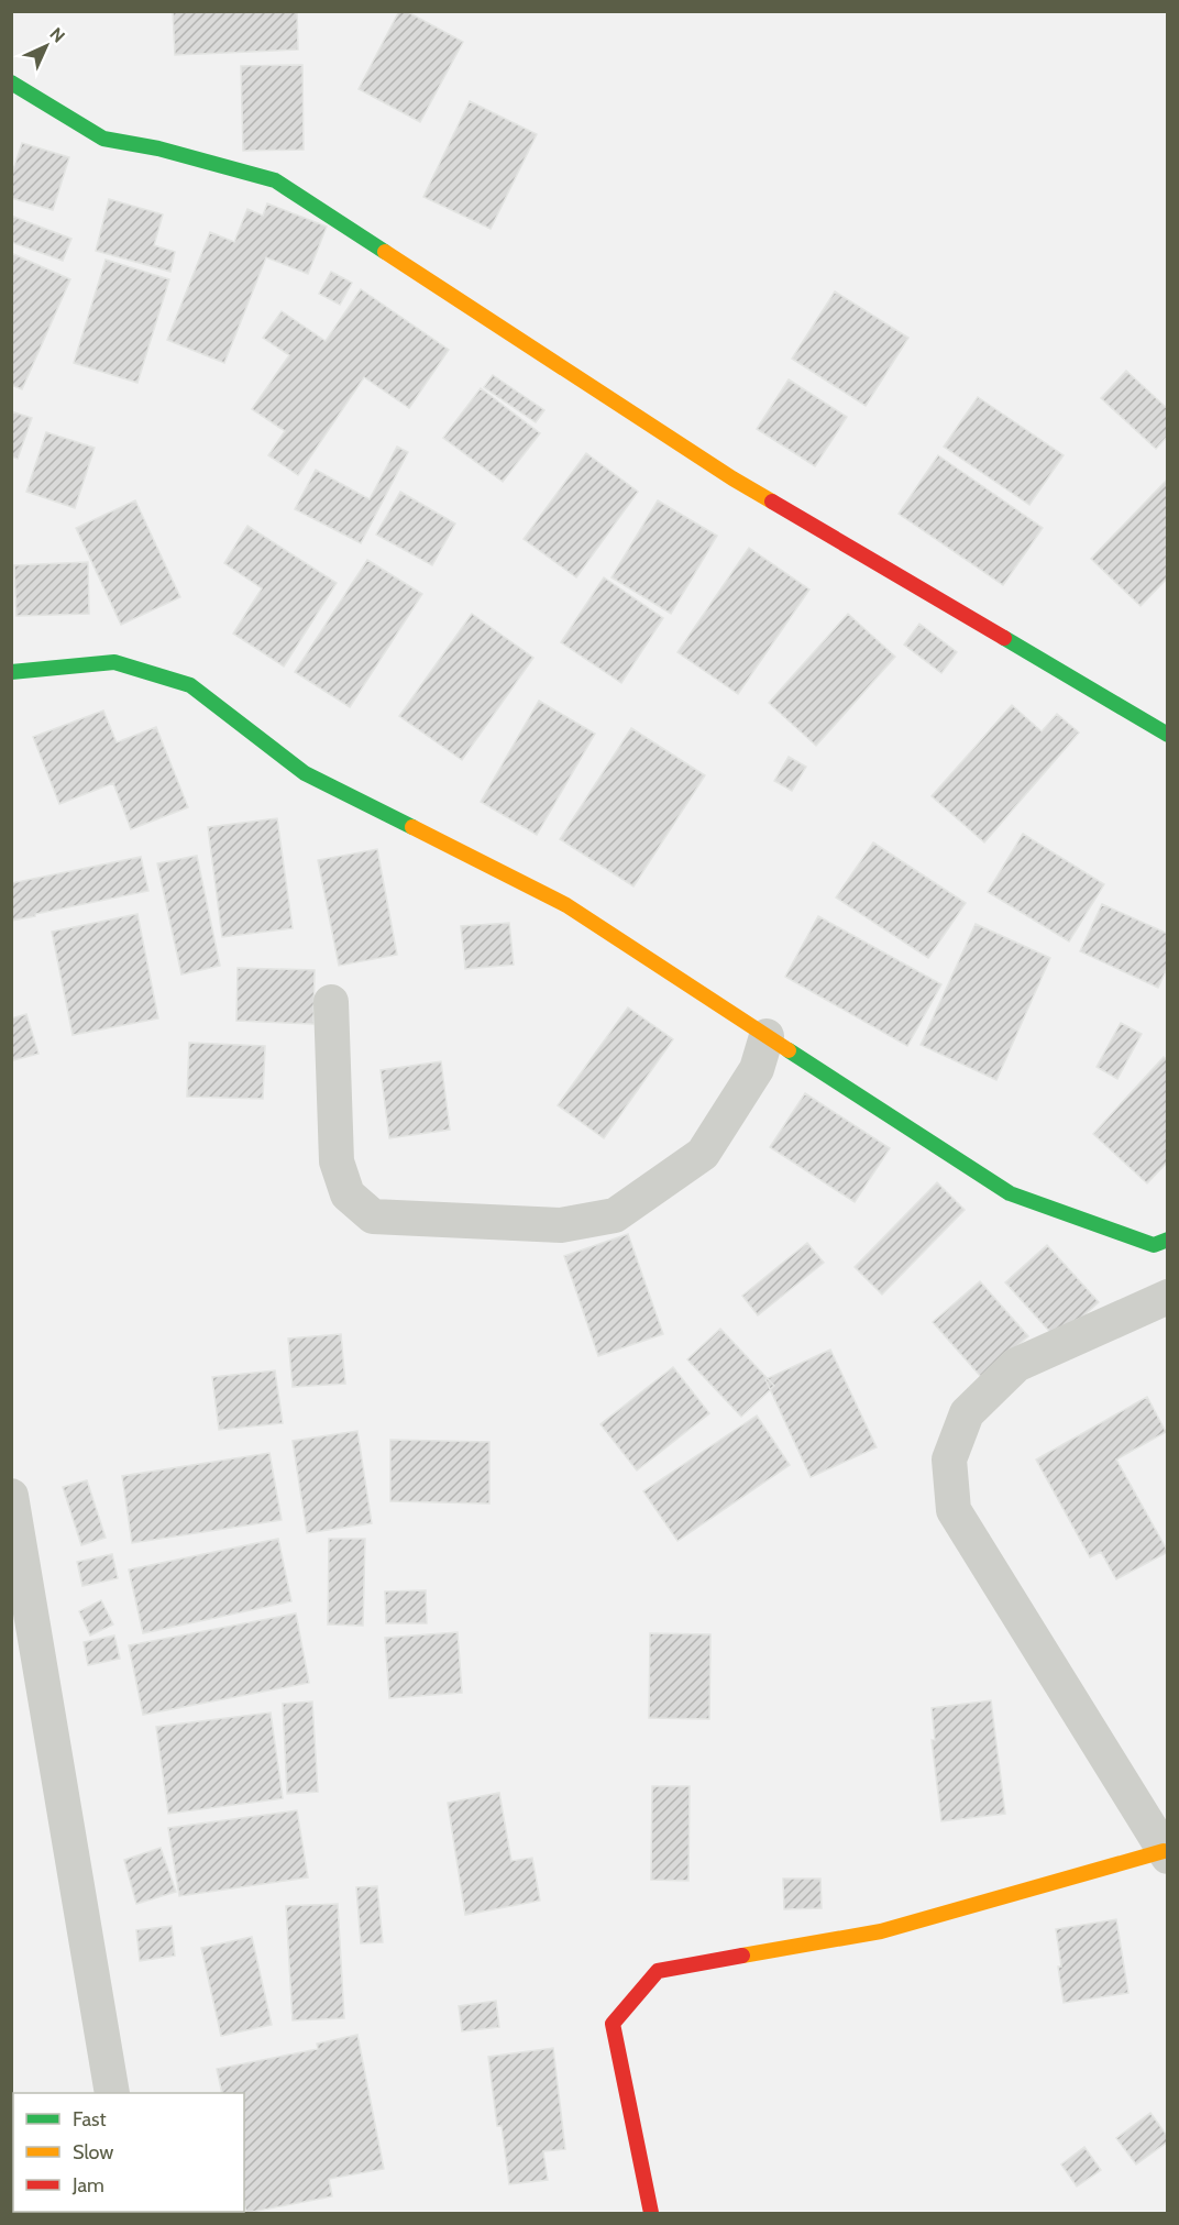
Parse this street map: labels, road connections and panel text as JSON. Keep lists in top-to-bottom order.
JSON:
{
  "legend": ["Fast", "Slow", "Jam"],
  "north": "top right"
}
